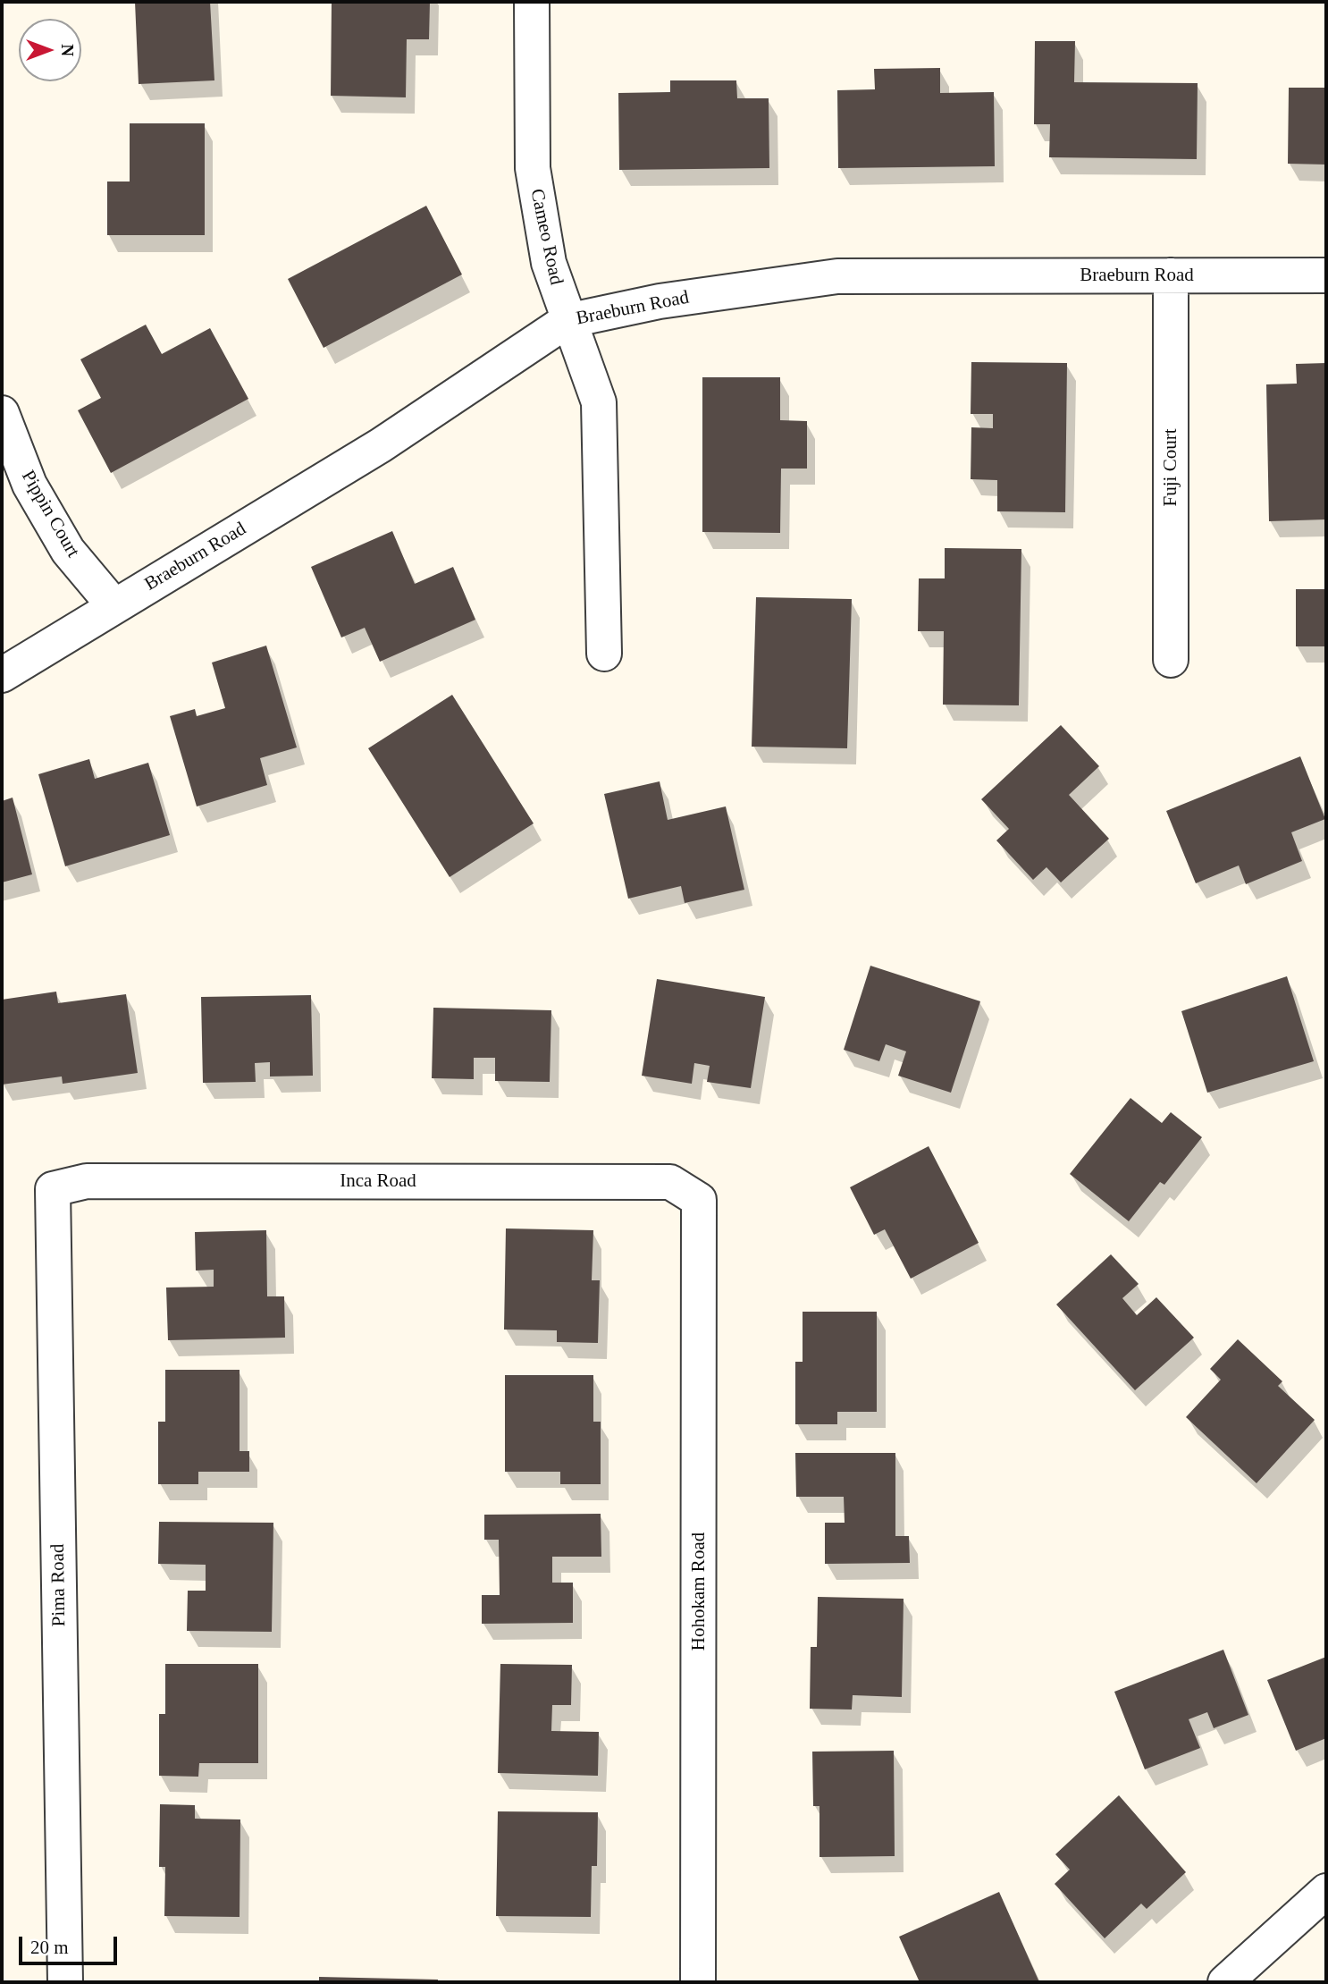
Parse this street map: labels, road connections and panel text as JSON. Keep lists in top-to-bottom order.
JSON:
{
  "streets": {
    "street": [
      "Cameo Road",
      "Braeburn Road",
      "Fuji Court",
      "Pippin Court",
      "Inca Road",
      "Pima Road",
      "Hohokam Road"
    ]
  },
  "crossings": [
    ["Cameo Road", "Braeburn Road"],
    ["Braeburn Road", "Fuji Court"],
    ["Braeburn Road", "Pippin Court"],
    ["Inca Road", "Pima Road"],
    ["Inca Road", "Hohokam Road"]
  ],
  "scale_bar": "20 m",
  "north": "right"
}
